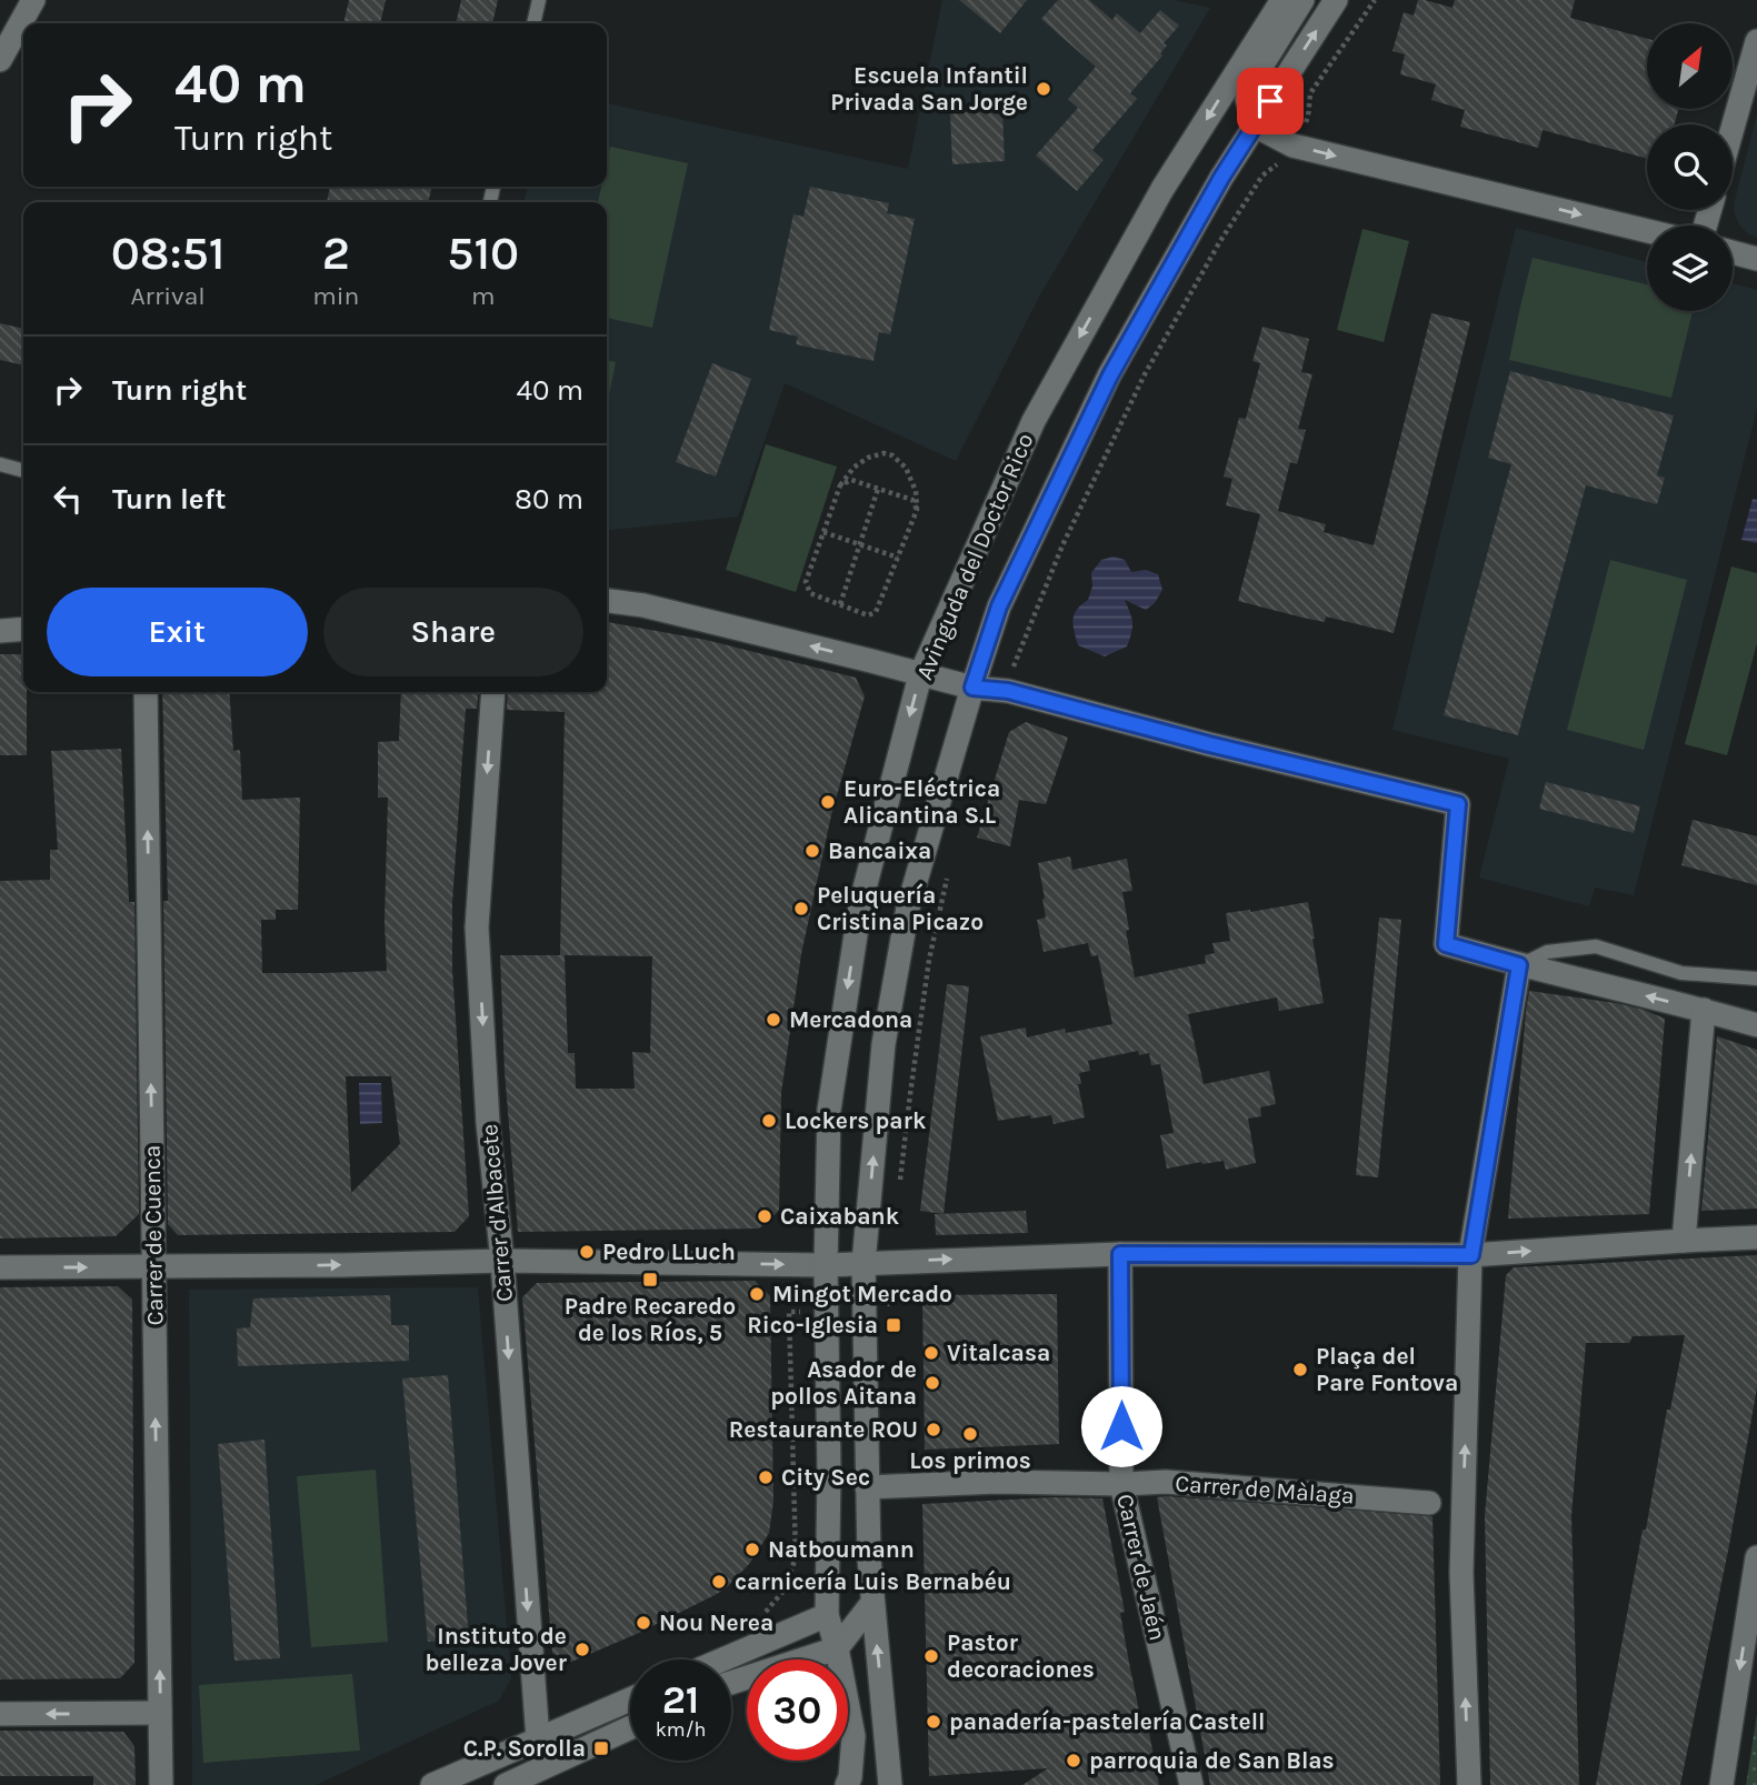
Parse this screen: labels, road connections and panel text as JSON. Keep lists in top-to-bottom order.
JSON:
{
  "streets": {
    "street": [
      "Avinguda del Doctor Rico",
      "Carrer d'Albacete",
      "Carrer de Cuenca",
      "Carrer de Màlaga",
      "Carrer de Jaén"
    ]
  },
  "crossings": [
    ["Avinguda del Doctor Rico", "Carrer de Màlaga"],
    ["Carrer de Màlaga", "Carrer de Jaén"]
  ],
  "one_way": ["Carrer d'Albacete", "Carrer de Cuenca"],
  "places": {
    "other": [
      "Escuela Infantil Privada San Jorge",
      "Euro-Eléctrica Alicantina S.L",
      "Bancaixa",
      "Peluquería Cristina Picazo",
      "Mercadona",
      "Lockers park",
      "Caixabank",
      "Pedro LLuch",
      "Mingot Mercado",
      "Vitalcasa",
      "Plaça del Pare Fontova",
      "Asador de pollos Aitana",
      "Restaurante ROU",
      "Los primos",
      "City Sec",
      "Natboumann",
      "carnicería Luis Bernabéu",
      "Nou Nerea",
      "Instituto de belleza Jover",
      "Pastor decoraciones",
      "panadería-pastelería Castell",
      "parroquia de San Blas"
    ],
    "transit": ["Padre Recaredo de los Ríos, 5", "Rico-Iglesia", "C.P. Sorolla"]
  },
  "north": "top right",
  "page": {
    "turn": ["40 m", "Turn right"],
    "eta": [
      "08:51",
      "Arrival",
      "2",
      "min",
      "510",
      "m"
    ],
    "list": [
      {
        "name": "Turn right",
        "value": "40 m"
      },
      {
        "name": "Turn left",
        "value": "80 m"
      }
    ],
    "buttons": ["Exit", "Share"],
    "speed": "21 km/h",
    "limit": "30"
  }
}
